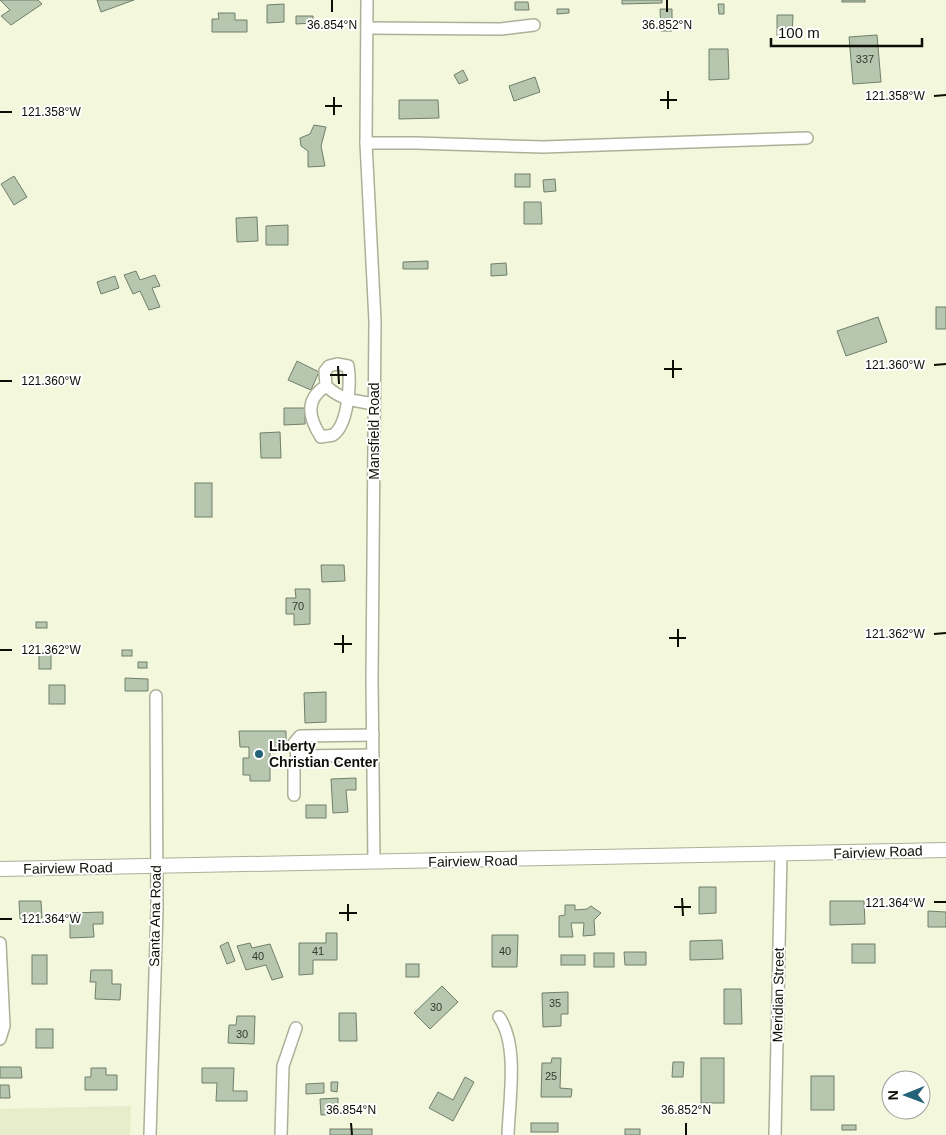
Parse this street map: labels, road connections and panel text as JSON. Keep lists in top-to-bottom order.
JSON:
{
  "streets": {
    "main road": ["Fairview Road"],
    "street": ["Mansfield Road", "Santa Ana Road", "Meridian Street"]
  },
  "crossings": [
    ["Mansfield Road", "Fairview Road"],
    ["Fairview Road", "Santa Ana Road"],
    ["Fairview Road", "Meridian Street"]
  ],
  "places": ["Liberty Christian Center"],
  "house_numbers": [
    "337",
    "70",
    "41",
    "40",
    "40",
    "35",
    "30",
    "30",
    "25"
  ],
  "scale_bar": "100 m",
  "north": "left",
  "coordinates": [
    "36.854°N",
    "36.852°N",
    "121.358°W",
    "121.360°W",
    "121.362°W",
    "121.364°W"
  ]
}
